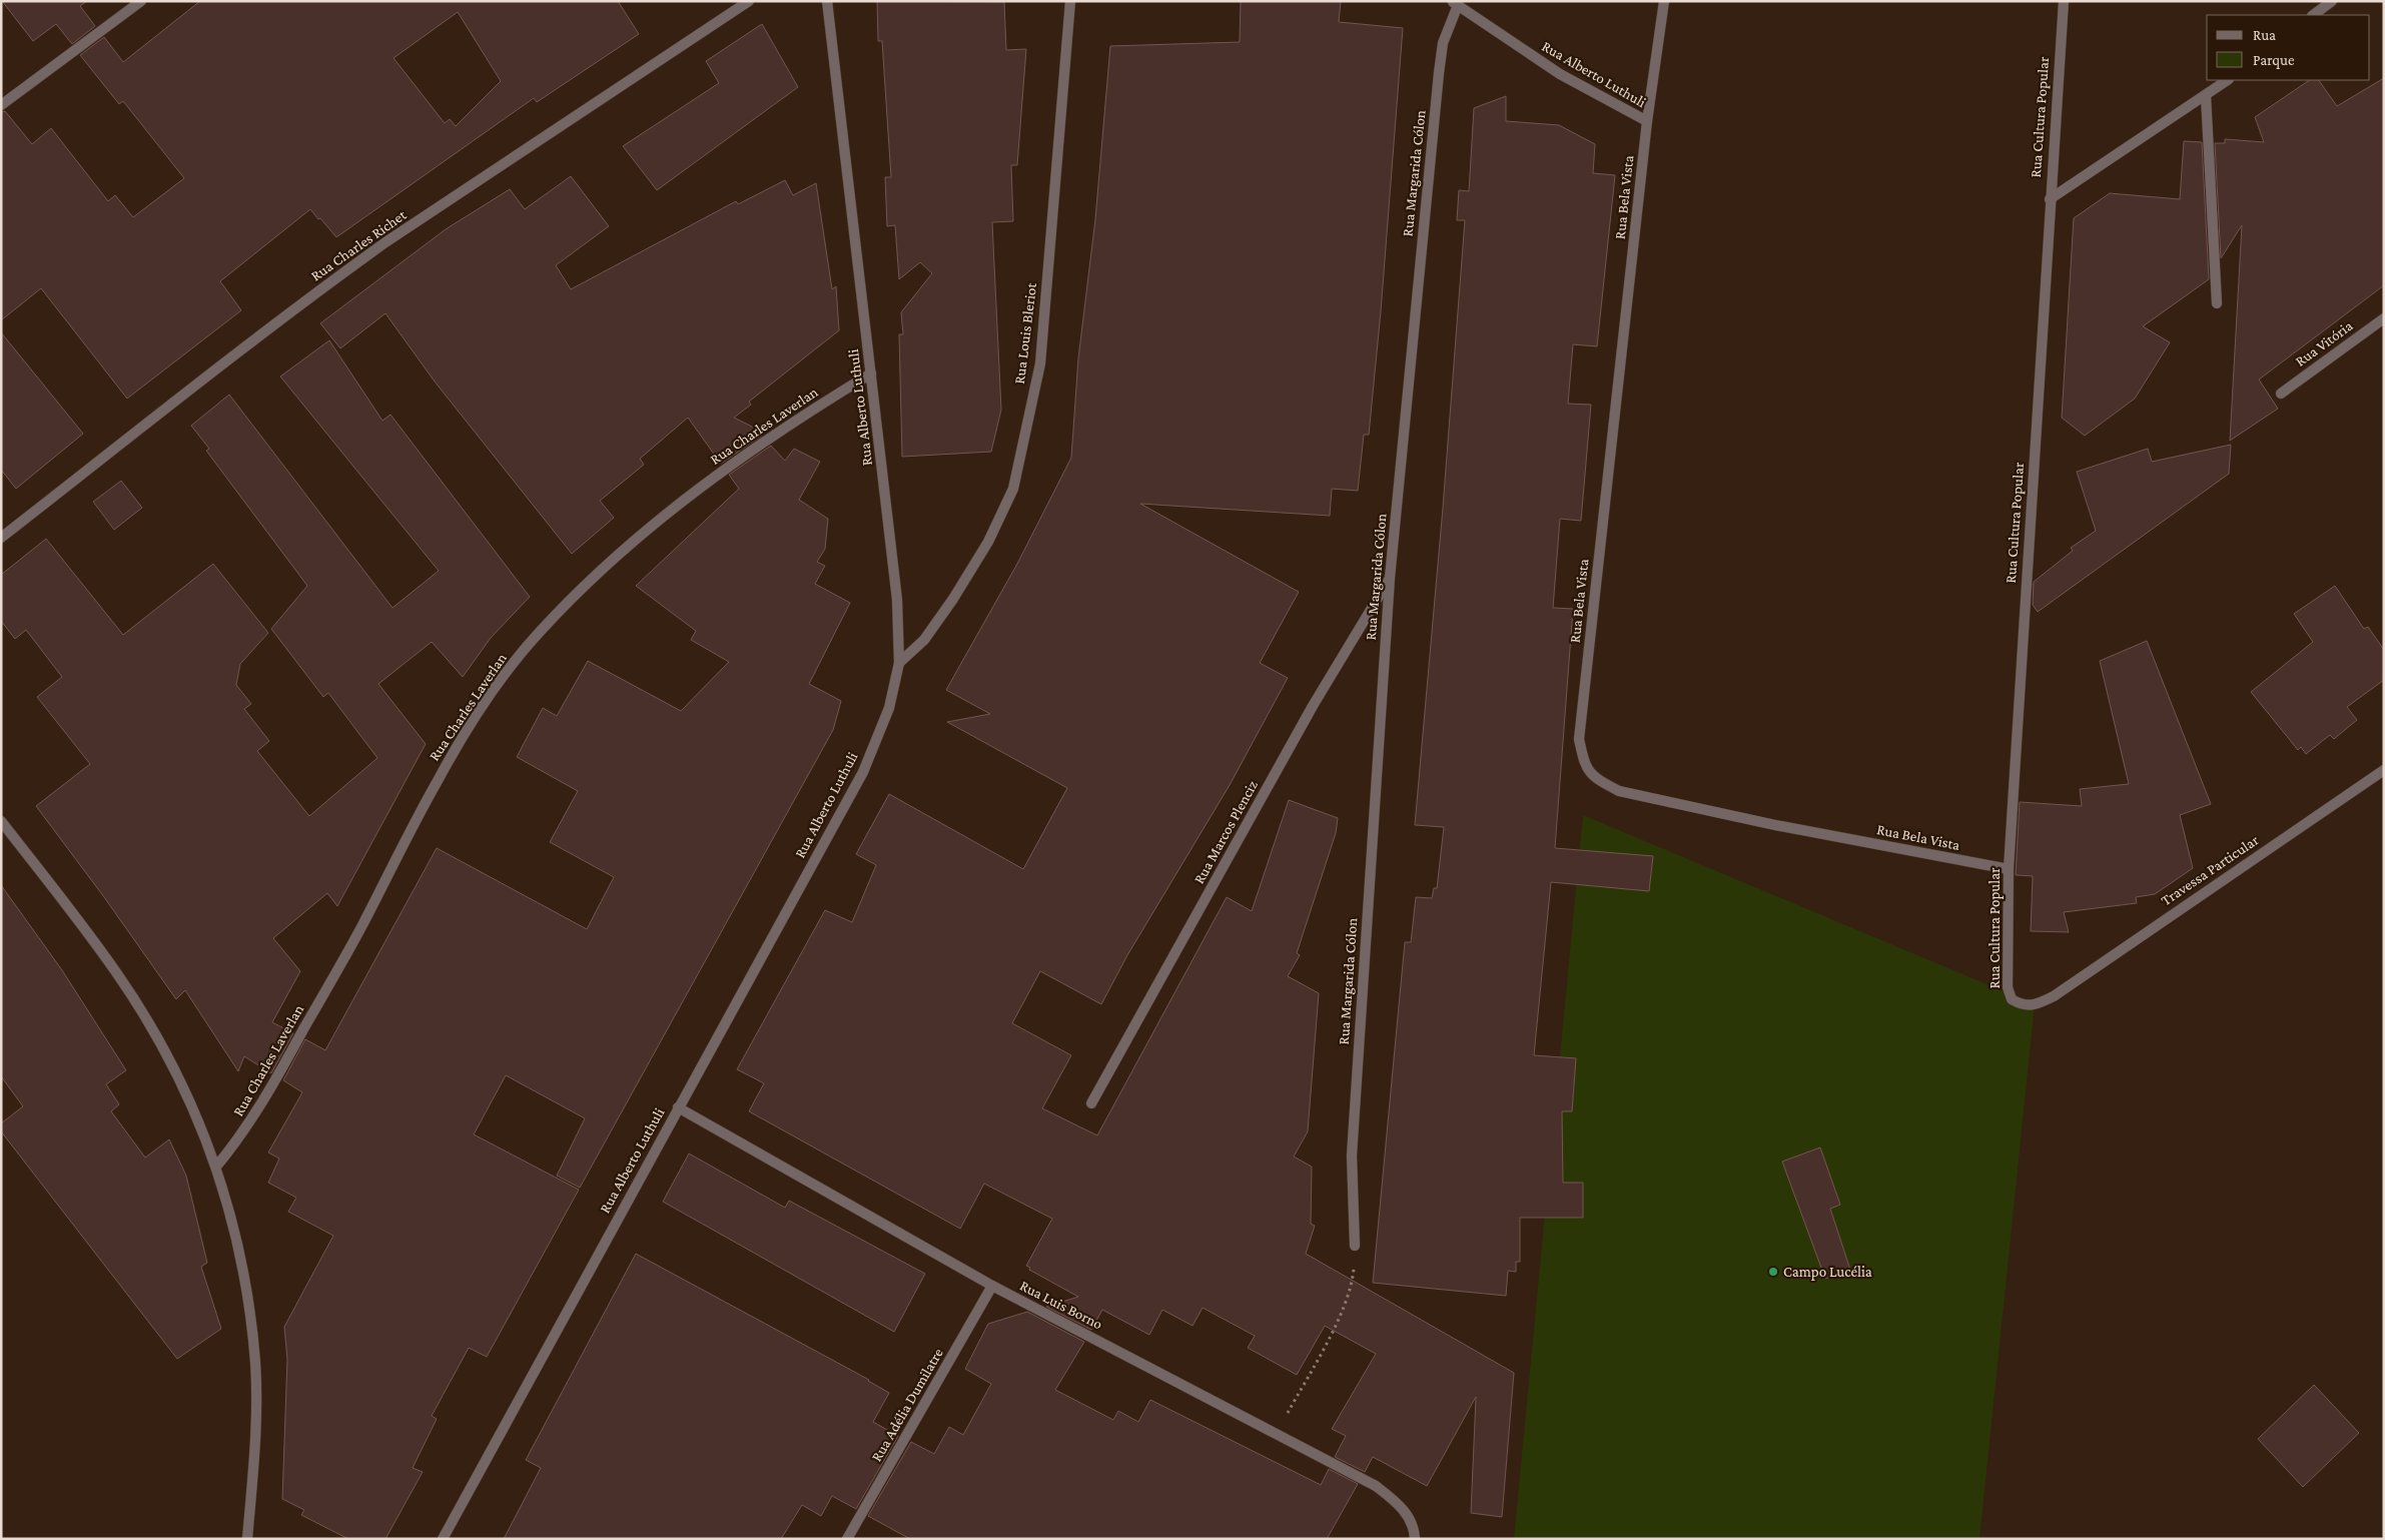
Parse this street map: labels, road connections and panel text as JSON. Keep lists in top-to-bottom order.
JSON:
{
  "streets": {
    "street": [
      "Rua Alberto Luthuli",
      "Rua Cultura Popular",
      "Rua Margarida Cólon",
      "Rua Bela Vista",
      "Rua Charles Richet",
      "Rua Louis Bleriot",
      "Rua Vitória",
      "Rua Charles Laverlan",
      "Rua Marcos Plenciz",
      "Travessa Particular",
      "Rua Luis Borno",
      "Rua Adélia Dumilatre"
    ]
  },
  "crossings": [
    ["Rua Alberto Luthuli", "Rua Margarida Cólon"],
    ["Rua Alberto Luthuli", "Rua Bela Vista"],
    ["Rua Alberto Luthuli", "Rua Louis Bleriot"],
    ["Rua Alberto Luthuli", "Rua Charles Laverlan"],
    ["Rua Alberto Luthuli", "Rua Luis Borno"],
    ["Rua Cultura Popular", "Rua Bela Vista"],
    ["Rua Cultura Popular", "Travessa Particular"],
    ["Rua Margarida Cólon", "Rua Marcos Plenciz"],
    ["Rua Luis Borno", "Rua Adélia Dumilatre"]
  ],
  "places": ["Campo Lucélia"],
  "legend": ["Rua", "Parque"]
}
